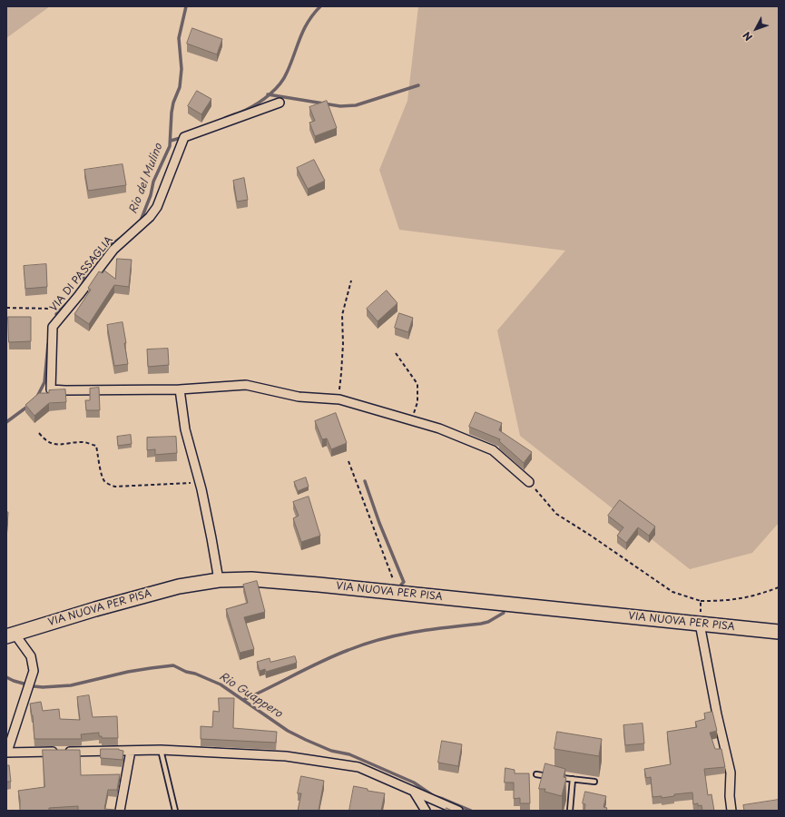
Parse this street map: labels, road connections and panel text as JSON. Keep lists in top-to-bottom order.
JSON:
{
  "streets": {
    "main road": ["VIA NUOVA PER PISA"],
    "street": ["VIA DI PASSAGLIA"]
  },
  "water": ["Rio del Mulino", "Rio Guappero"],
  "north": "bottom left"
}
